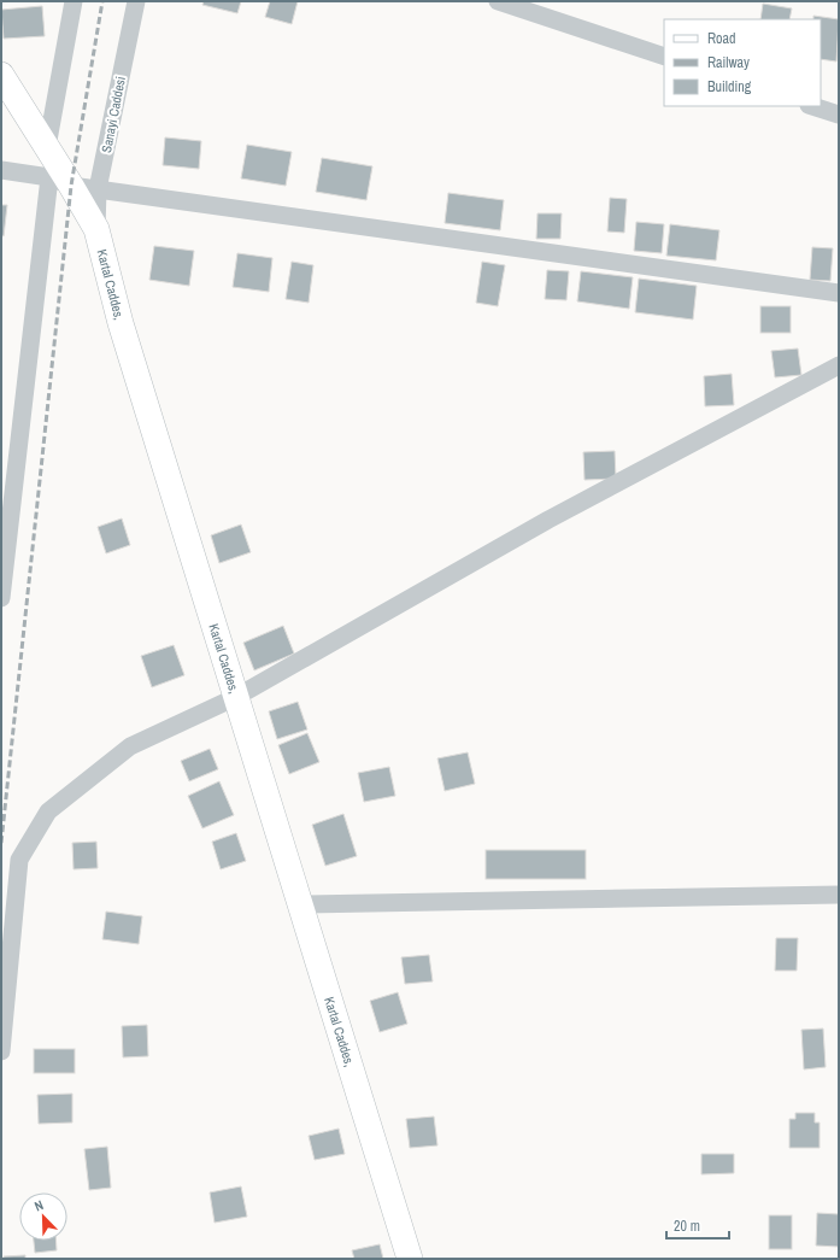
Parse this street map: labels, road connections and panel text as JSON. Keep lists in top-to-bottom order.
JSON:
{
  "streets": {
    "main road": ["Kartal Caddes,"],
    "street": ["Sanayi Caddesi"]
  },
  "crossings": [
    ["Sanayi Caddesi", "Kartal Caddes,"]
  ],
  "legend": ["Road", "Railway", "Building"],
  "scale_bar": "20 m",
  "north": "top left"
}
